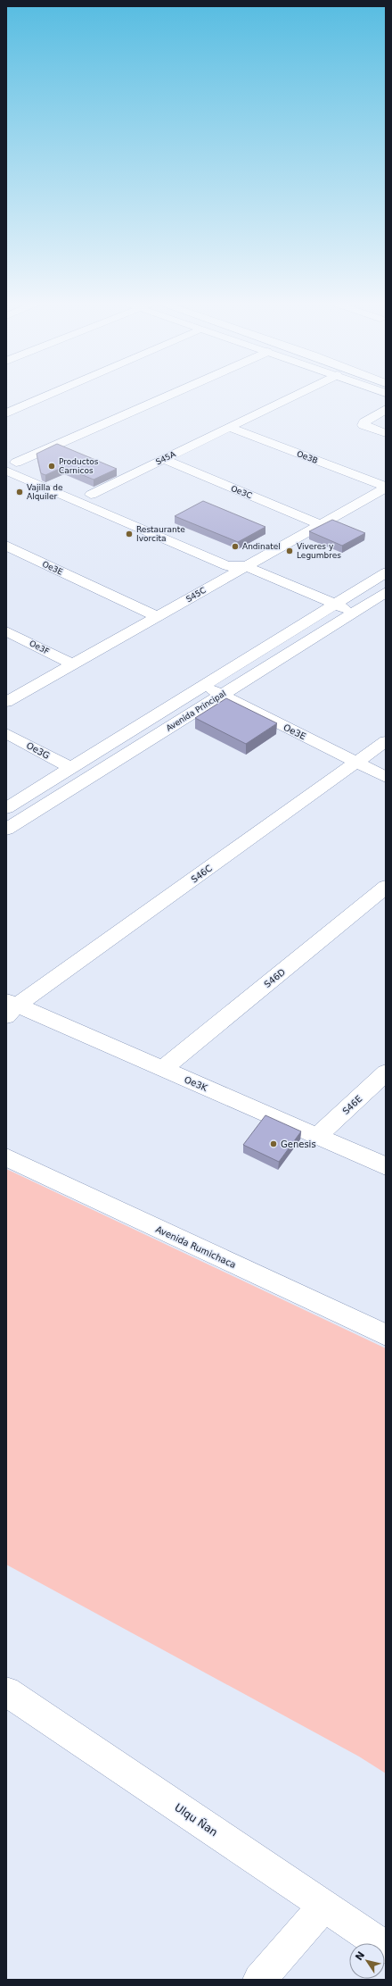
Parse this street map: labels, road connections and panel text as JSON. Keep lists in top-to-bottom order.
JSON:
{
  "streets": {
    "street": [
      "Oe3B",
      "S45A",
      "Oe3C",
      "Oe3E",
      "S45C",
      "Oe3F",
      "Avenida Principal",
      "Oe3G",
      "S46C",
      "S46D",
      "Oe3K",
      "S46E",
      "Avenida Rumichaca",
      "Ulqu Ñan"
    ]
  },
  "crossings": [
    ["Oe3B", "S45A"],
    ["Oe3B", "S45C"],
    ["S45A", "Oe3C"],
    ["Oe3C", "S45C"],
    ["Oe3E", "S45C"],
    ["Oe3E", "Avenida Principal"],
    ["Oe3E", "S46C"],
    ["S45C", "Oe3F"],
    ["Avenida Principal", "Oe3G"],
    ["S46C", "Oe3K"],
    ["S46D", "Oe3K"],
    ["Oe3K", "S46E"]
  ],
  "places": [
    "Productos Carnicos",
    "Vajilla de Alquiler",
    "Restaurante Ivorcita",
    "Andinatel",
    "Viveres y Legumbres",
    "Genesis"
  ],
  "north": "top left"
}
